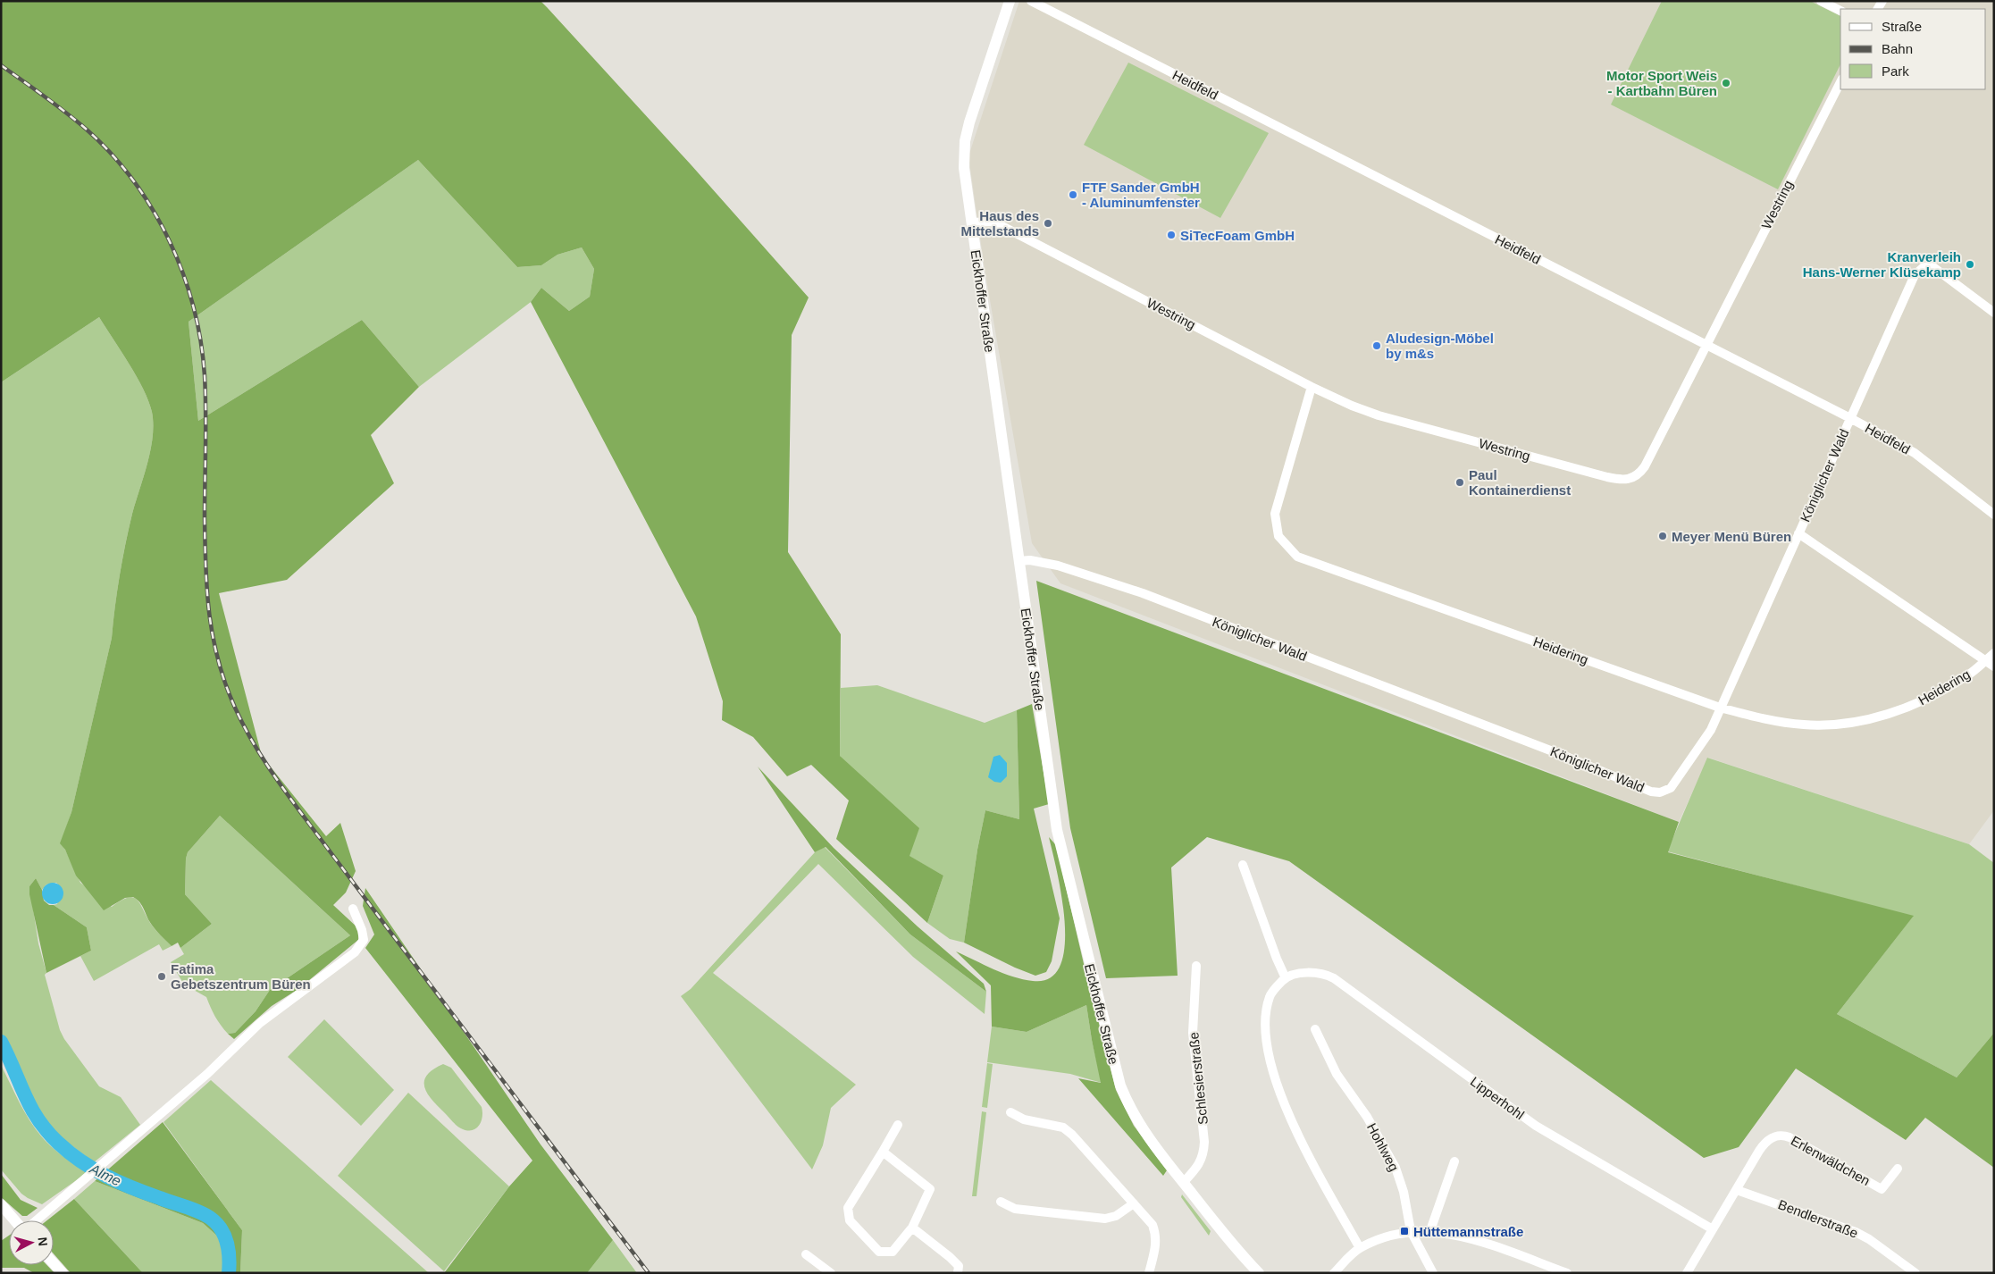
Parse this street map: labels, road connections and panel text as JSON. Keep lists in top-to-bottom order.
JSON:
{
  "streets": {
    "main road": ["Eickhoffer Straße"],
    "street": [
      "Heidfeld",
      "Westring",
      "Königlicher Wald",
      "Heidering",
      "Schlesierstraße",
      "Lipperhohl",
      "Hohlweg",
      "Erlenwäldchen",
      "Bendlerstraße"
    ]
  },
  "crossings": [
    ["Heidfeld", "Westring"],
    ["Heidfeld", "Königlicher Wald"],
    ["Westring", "Eickhoffer Straße"],
    ["Westring", "Heidering"],
    ["Eickhoffer Straße", "Königlicher Wald"],
    ["Eickhoffer Straße", "Schlesierstraße"],
    ["Königlicher Wald", "Heidering"],
    ["Erlenwäldchen", "Bendlerstraße"]
  ],
  "water": ["Alme"],
  "places": {
    "other": [
      "Motor Sport Weis - Kartbahn Büren",
      "FTF Sander GmbH - Aluminumfenster",
      "Haus des Mittelstands",
      "SiTecFoam GmbH",
      "Kranverleih Hans-Werner Klüsekamp",
      "Aludesign-Möbel by m&s",
      "Paul Kontainerdienst",
      "Meyer Menü Büren",
      "Fatima Gebetszentrum Büren"
    ],
    "transit": ["Hüttemannstraße"]
  },
  "legend": ["Straße", "Bahn", "Park"],
  "north": "right"
}
